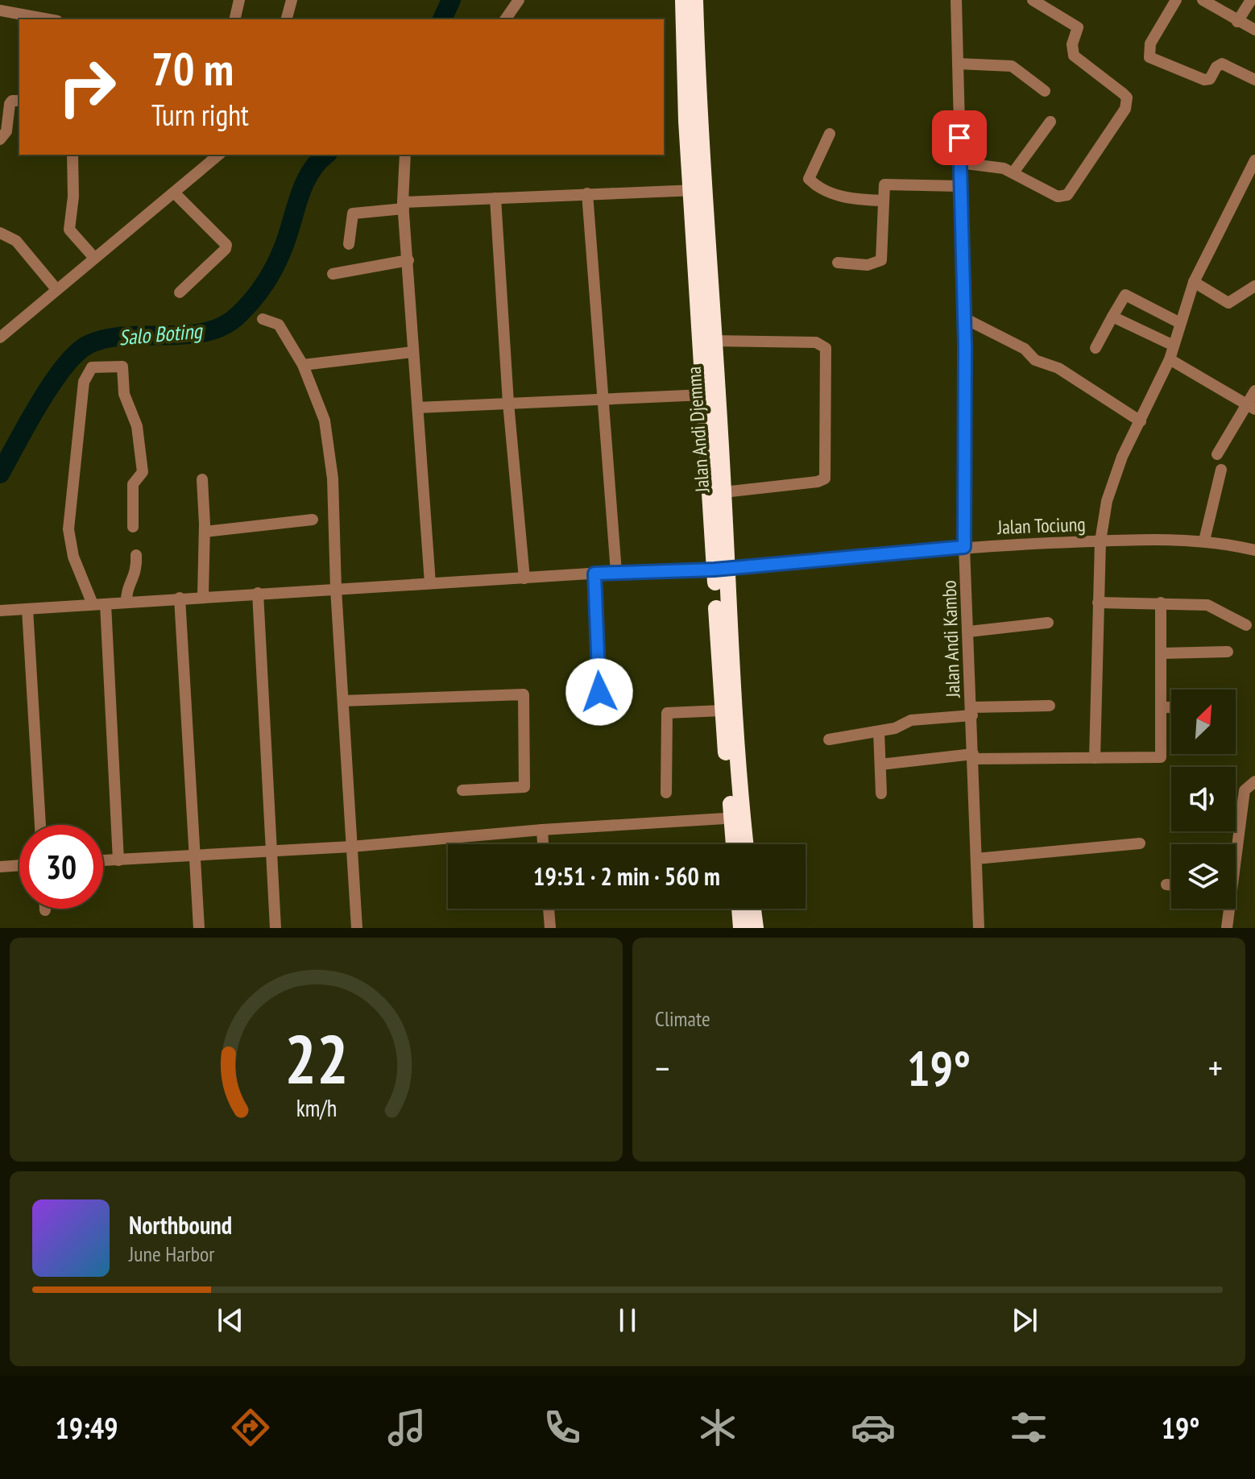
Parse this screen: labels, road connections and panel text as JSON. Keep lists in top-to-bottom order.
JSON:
{
  "streets": {
    "highway": ["Jalan Andi Djemma"],
    "street": ["Jalan Tociung", "Jalan Andi Kambo"]
  },
  "crossings": [
    ["Jalan Andi Djemma", "Jalan Tociung"],
    ["Jalan Tociung", "Jalan Andi Kambo"]
  ],
  "water": ["Salo Boting"],
  "north": "top right",
  "page": {
    "turn": ["70 m", "Turn right"],
    "limit": "30",
    "trip": "19:51 · 2 min · 560 m",
    "tile": "Climate",
    "heat": ["−", "19°", "+"],
    "song": ["Northbound", "June Harbor"],
    "tabs": ["19:49", "19°"],
    "gauge": ["22", "km/h"]
  }
}
